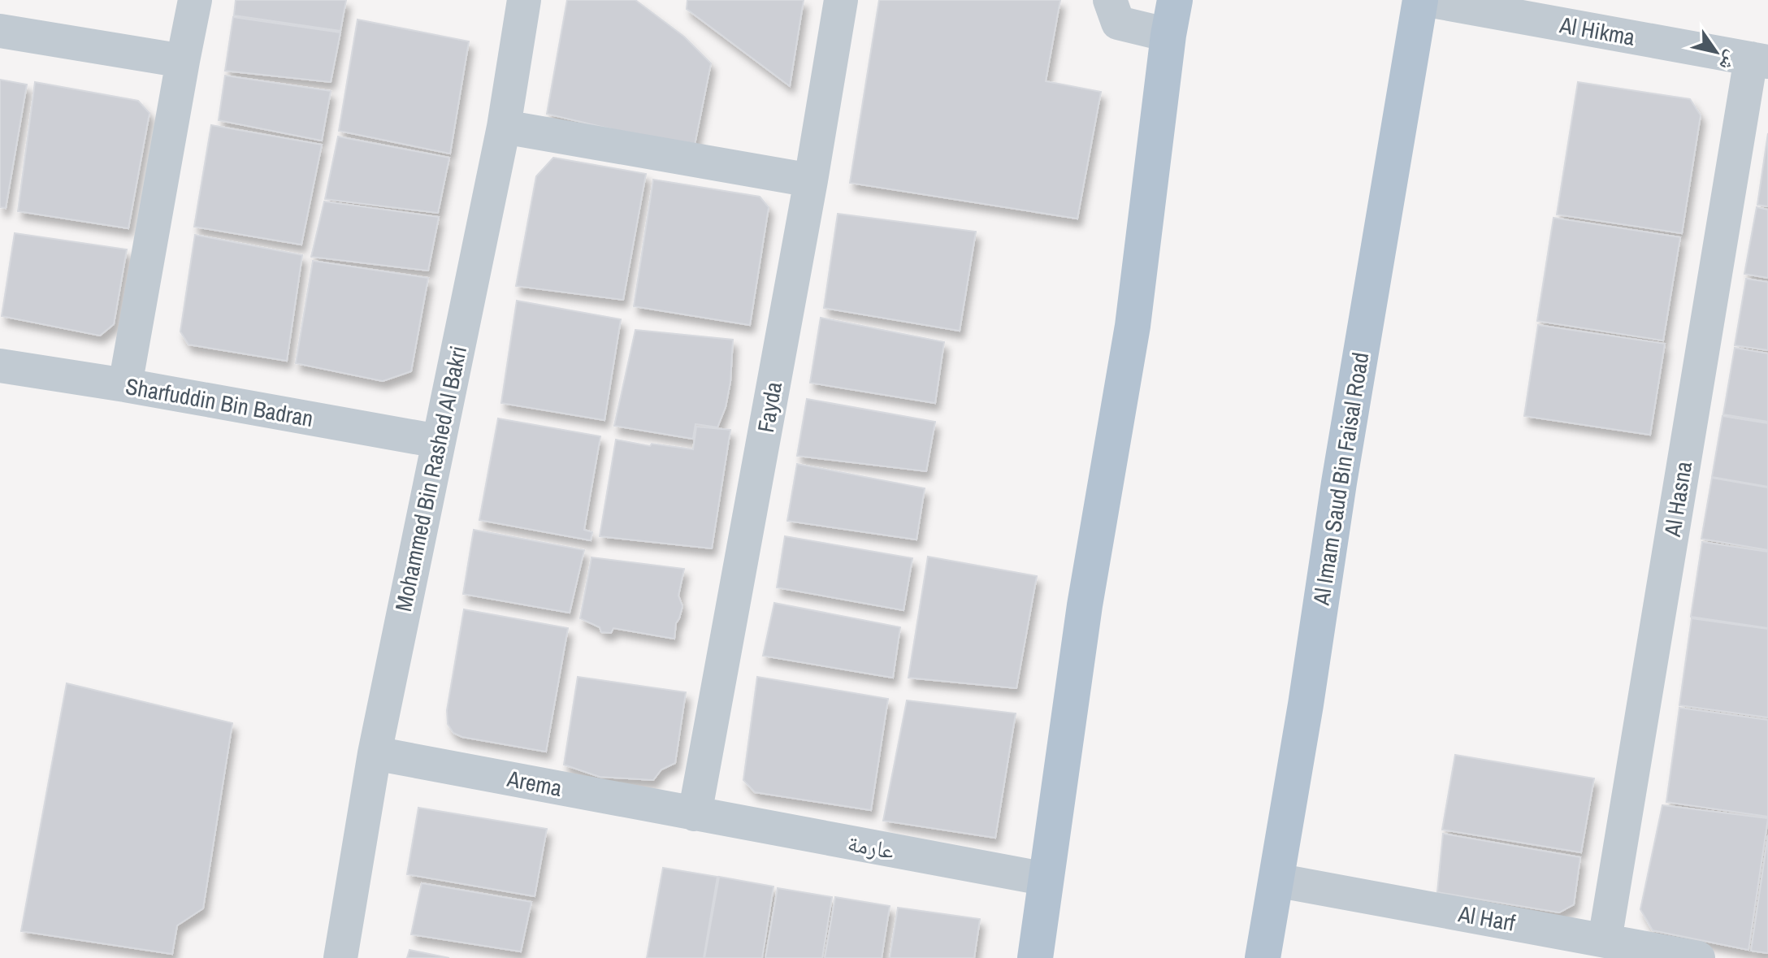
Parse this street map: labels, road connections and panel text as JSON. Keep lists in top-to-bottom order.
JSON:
{
  "streets": {
    "main road": ["Al Imam Saud Bin Faisal Road"],
    "street": [
      "Al Hikma",
      "Sharfuddin Bin Badran",
      "Fayda",
      "Mohammed Bin Rashed Al Bakri",
      "Al Hasna",
      "Arema",
      "عارمة",
      "Al Harf"
    ]
  },
  "crossings": [
    ["Al Hikma", "Al Hasna"],
    ["Sharfuddin Bin Badran", "Mohammed Bin Rashed Al Bakri"],
    ["Fayda", "Arema"],
    ["Fayda", "عارمة"],
    ["Mohammed Bin Rashed Al Bakri", "Arema"],
    ["Al Imam Saud Bin Faisal Road", "Al Harf"],
    ["Al Hasna", "Al Harf"],
    ["Arema", "عارمة"]
  ],
  "north": "bottom right"
}
